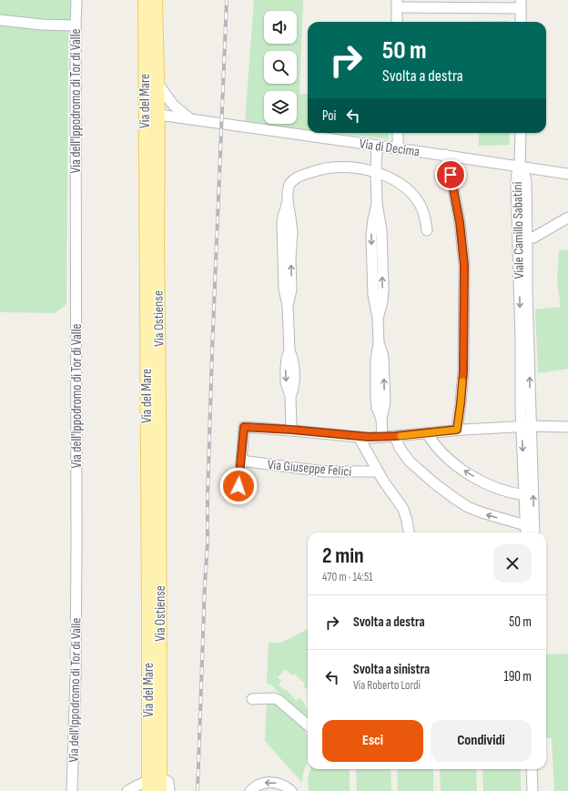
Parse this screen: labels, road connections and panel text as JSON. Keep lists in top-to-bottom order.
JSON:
{
  "streets": {
    "main road": ["Via del Mare", "Via Ostiense"],
    "street": [
      "Via dell'Ippodromo di Tor di Valle",
      "Via di Decima",
      "Viale Camillo Sabatini",
      "Via Giuseppe Felici"
    ]
  },
  "crossings": [
    ["Via del Mare", "Via Ostiense"],
    ["Via di Decima", "Viale Camillo Sabatini"],
    ["Via di Decima", "Via Ostiense"]
  ],
  "page": {
    "turn": ["50 m", "Svolta a destra"],
    "then": "Poi",
    "heading": ["2 min", "470 m · 14:51"],
    "list": [
      {
        "name": "Svolta a destra",
        "value": "50 m"
      },
      {
        "name": "Svolta a sinistra",
        "note": "Via Roberto Lordi",
        "value": "190 m"
      }
    ],
    "buttons": ["Esci", "Condividi"]
  }
}
